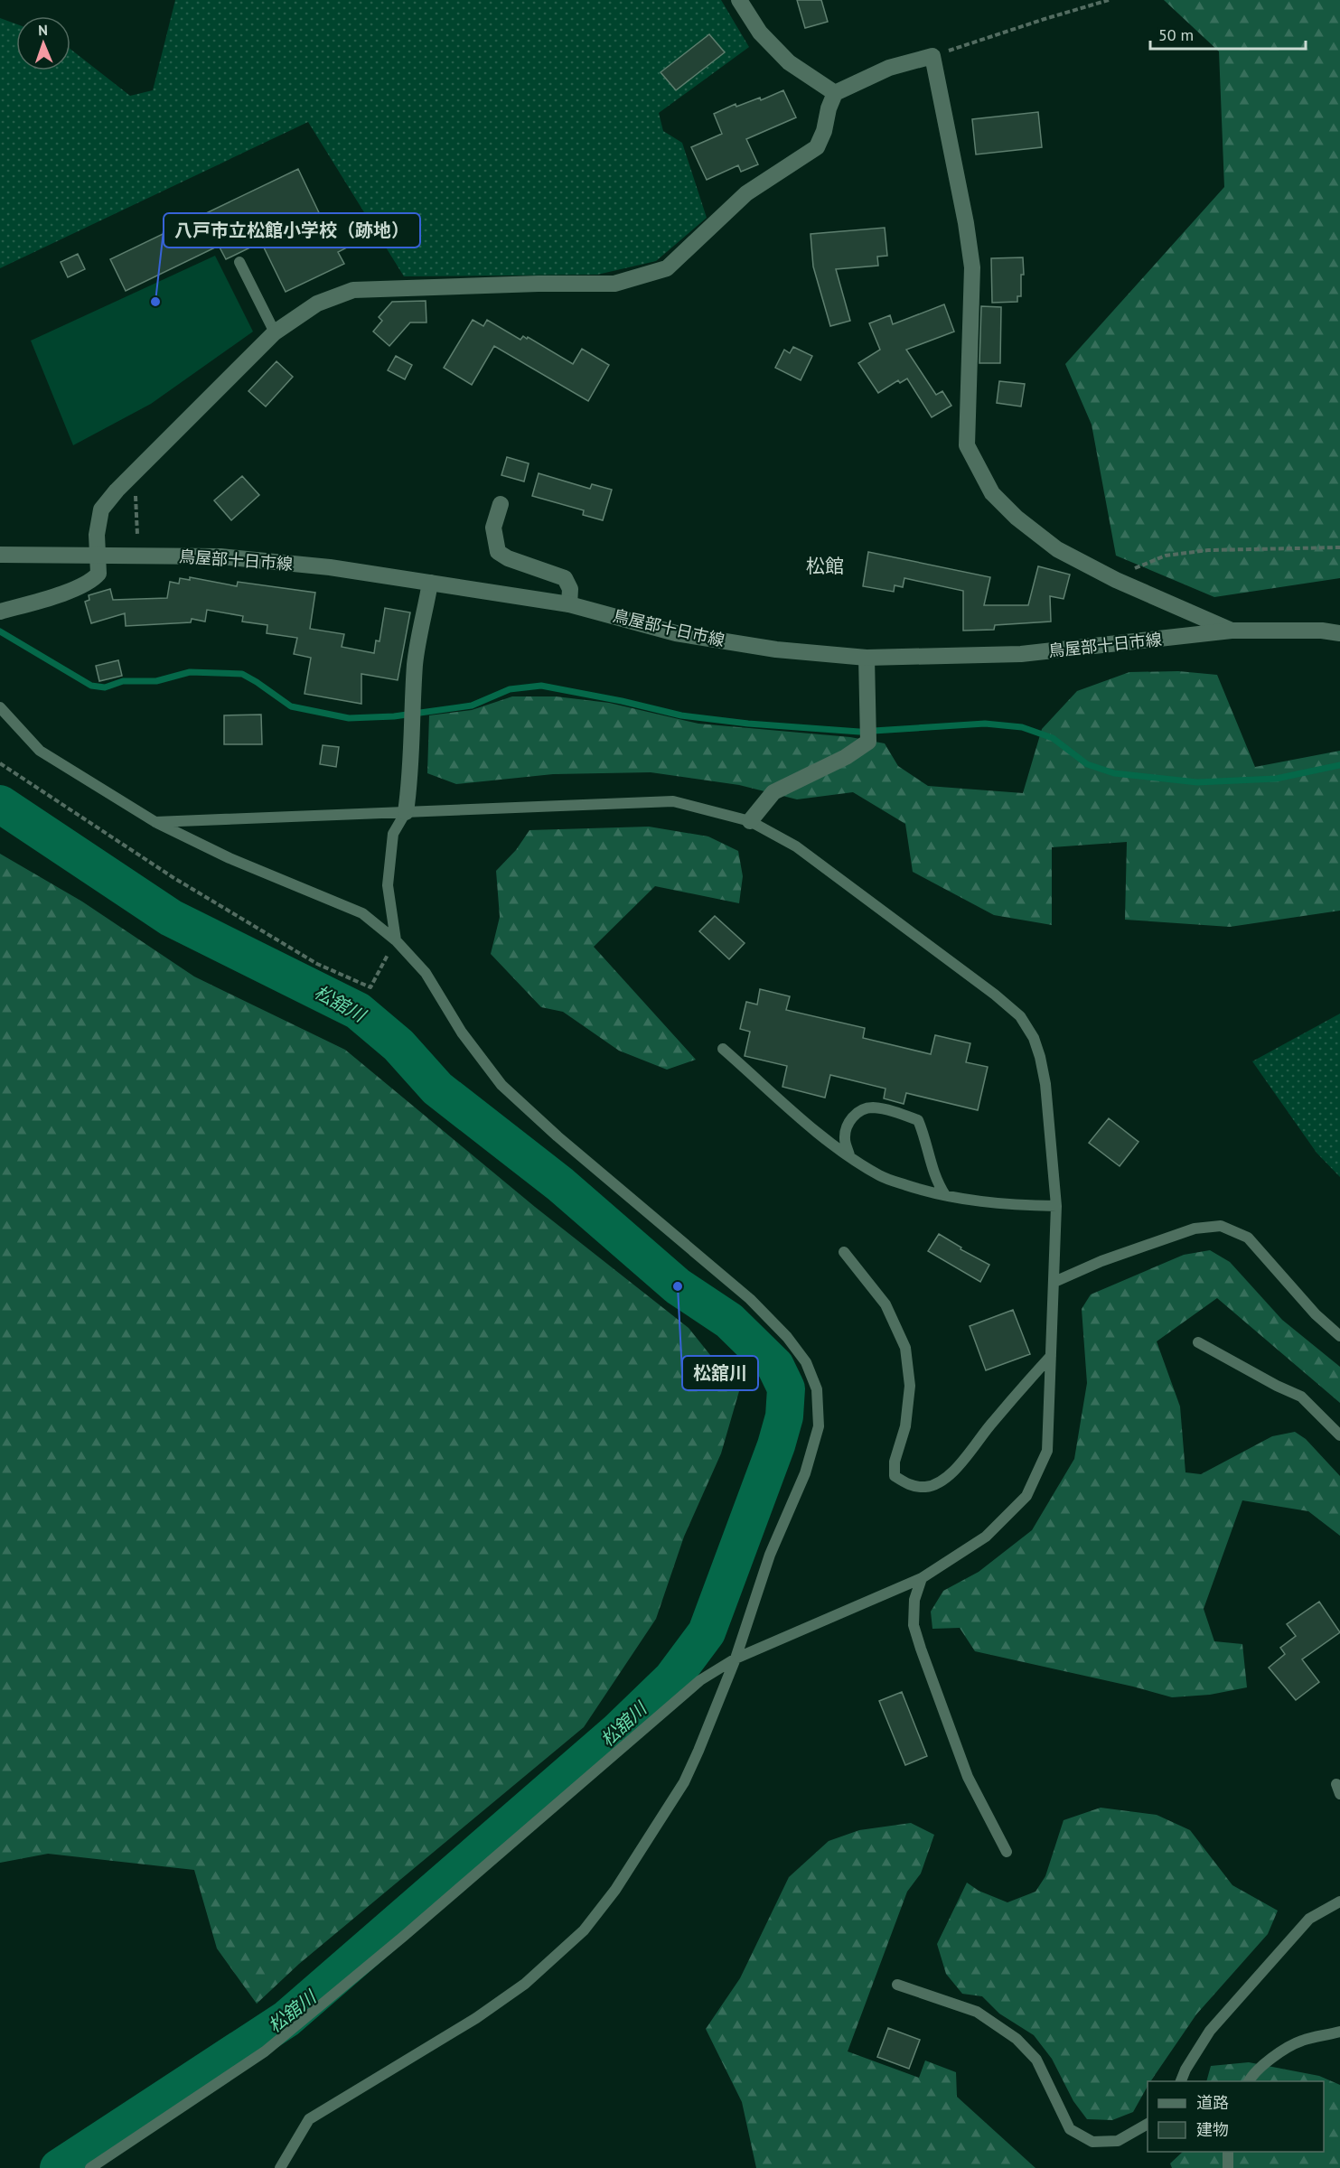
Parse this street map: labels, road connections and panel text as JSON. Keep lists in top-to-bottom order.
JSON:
{
  "streets": {
    "street": ["鳥屋部十日市線"]
  },
  "districts": ["松館"],
  "water": ["松舘川"],
  "places": ["八戸市立松館小学校（跡地）", "松舘川"],
  "legend": ["道路", "建物"],
  "scale_bar": "50 m",
  "north": "top"
}
